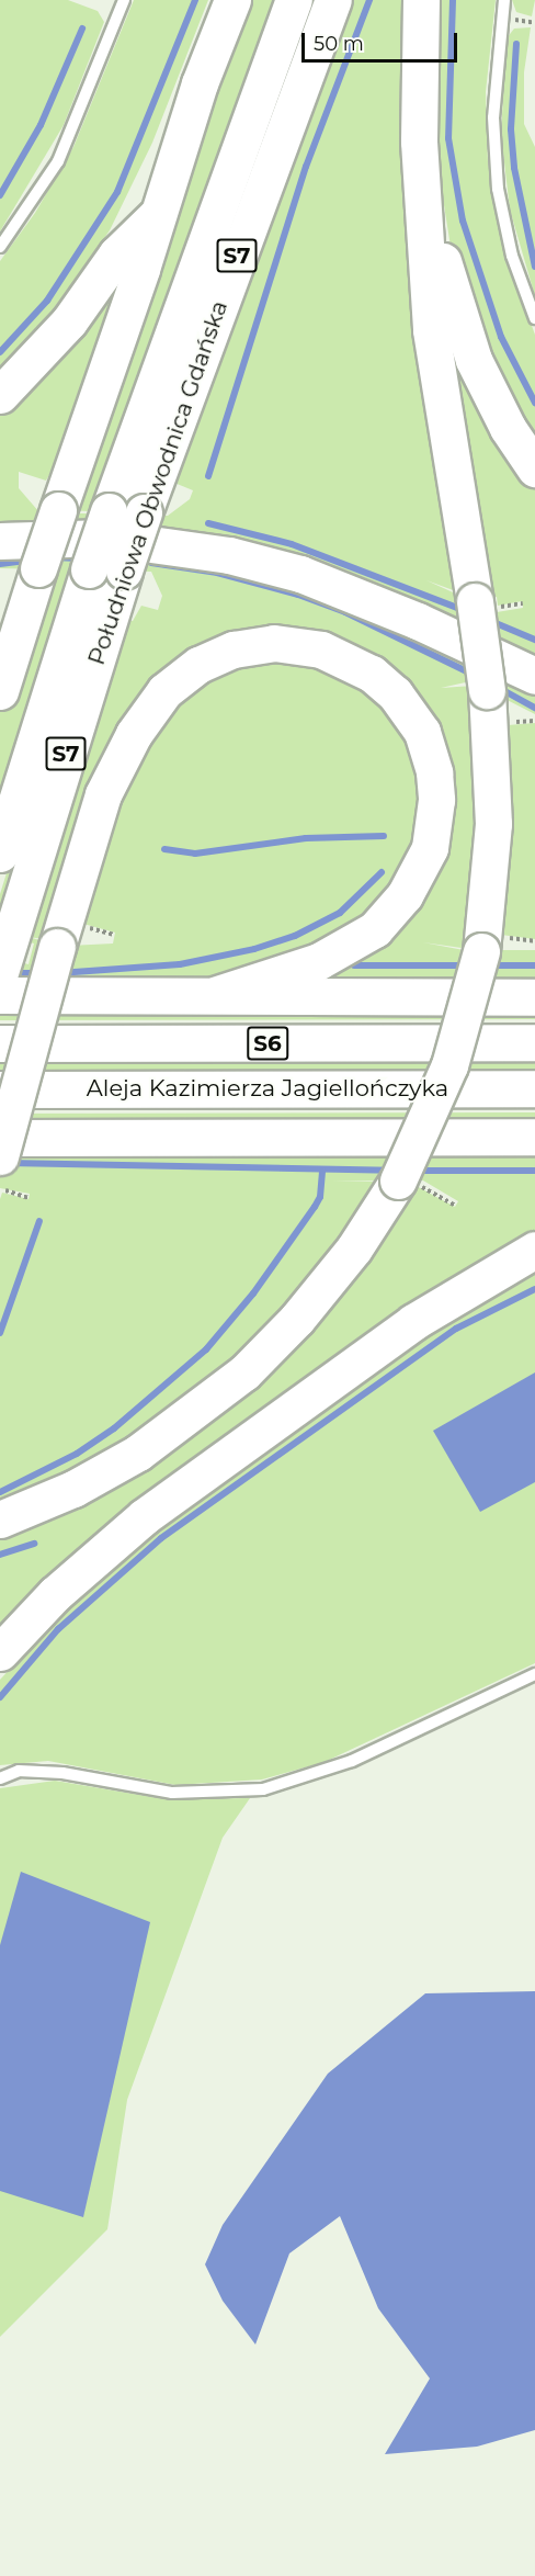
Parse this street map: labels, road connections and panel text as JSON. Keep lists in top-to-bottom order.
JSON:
{
  "streets": {
    "highway": [
      "S7",
      "Południowa Obwodnica Gdańska",
      "S6",
      "Aleja Kazimierza Jagiellończyka"
    ]
  },
  "scale_bar": "50 m"
}
